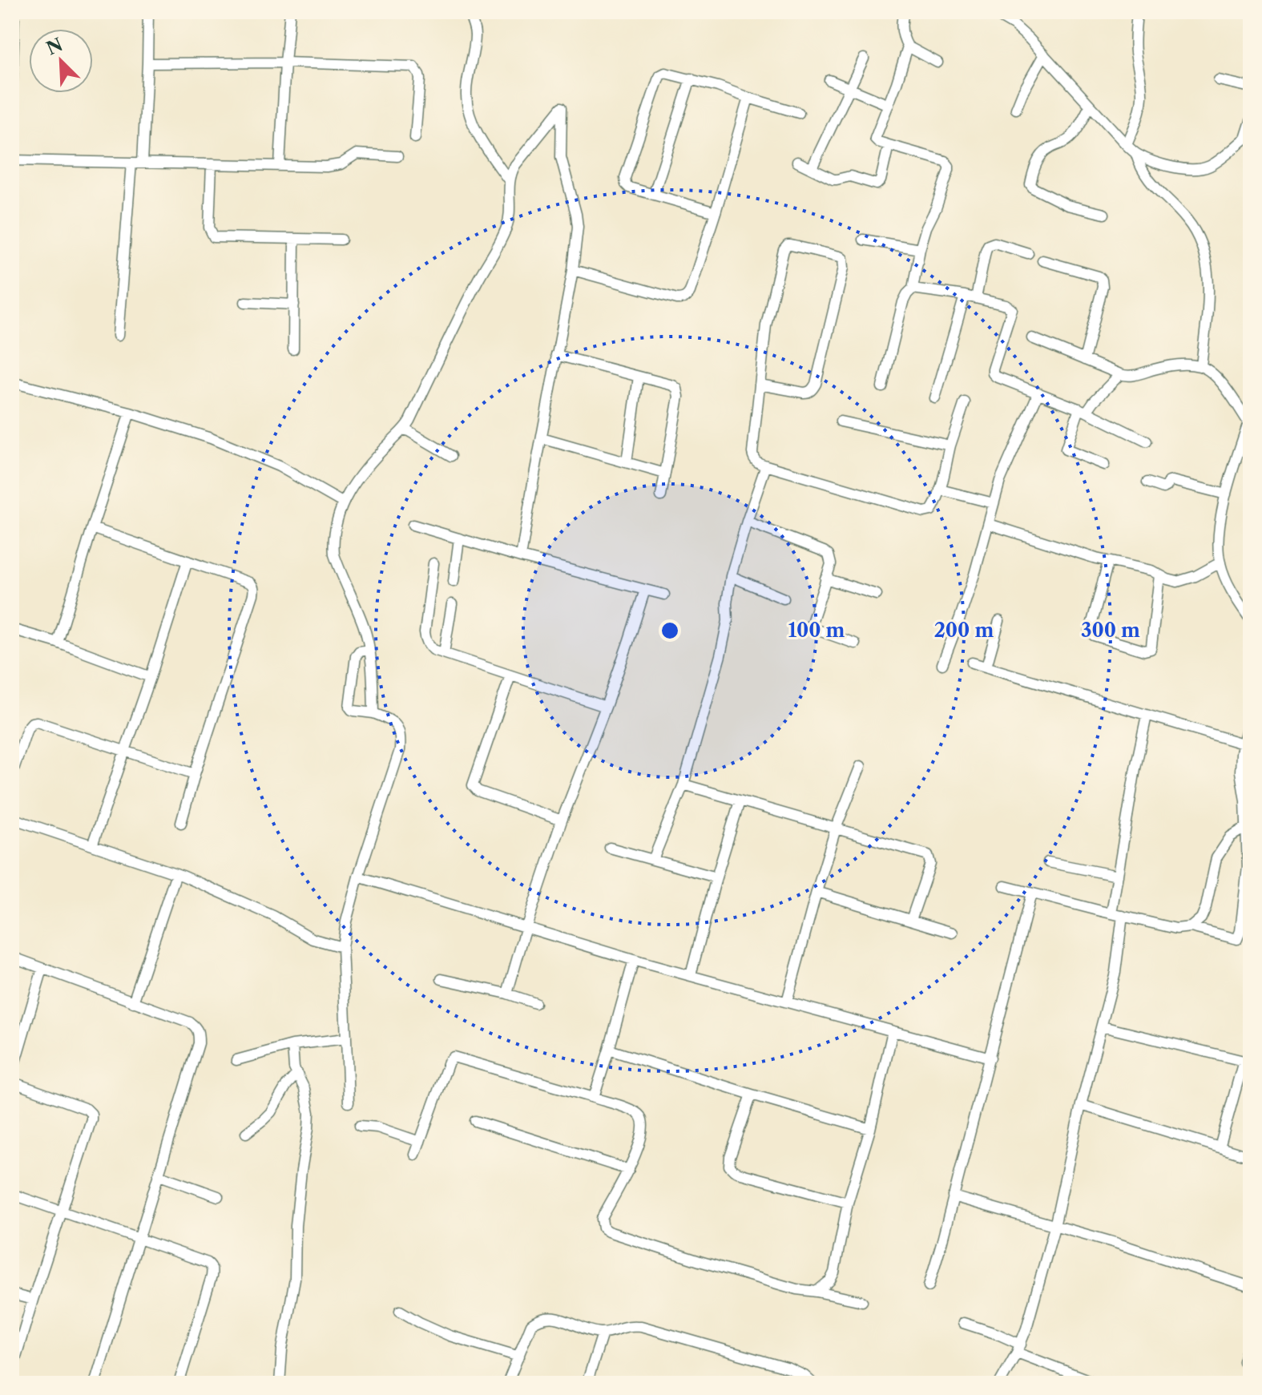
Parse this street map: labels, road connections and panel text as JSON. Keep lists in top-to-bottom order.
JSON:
{
  "north": "top left",
  "rings": ["100 m", "200 m", "300 m"]
}
